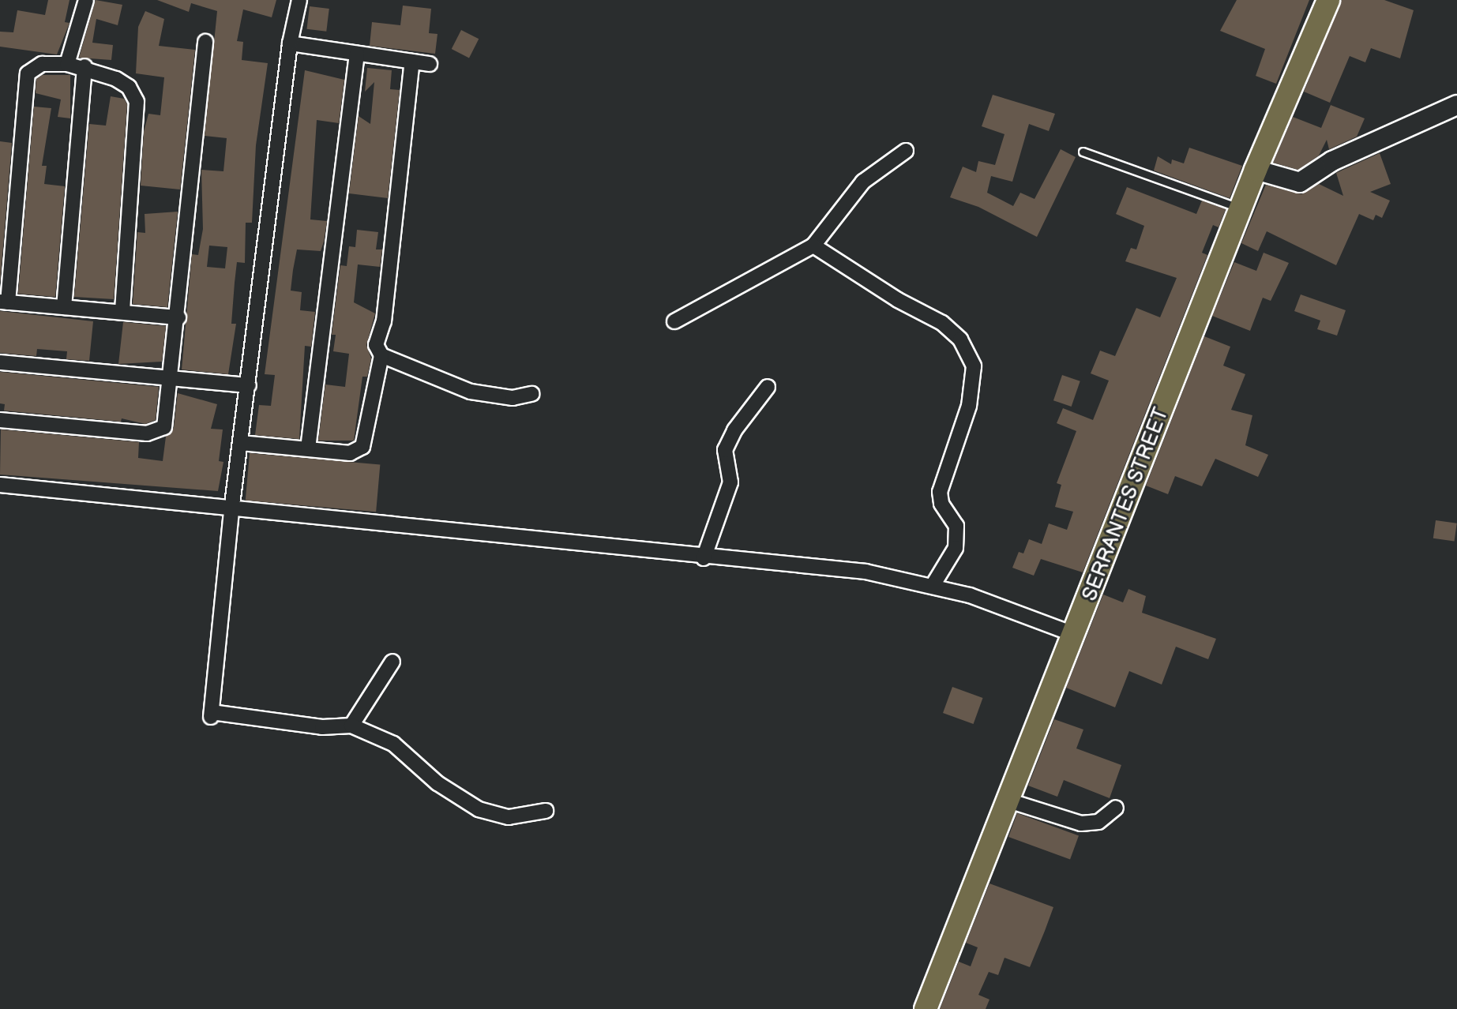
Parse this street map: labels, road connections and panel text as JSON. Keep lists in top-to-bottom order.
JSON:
{
  "streets": {
    "main road": ["SERRANTES STREET"]
  }
}
